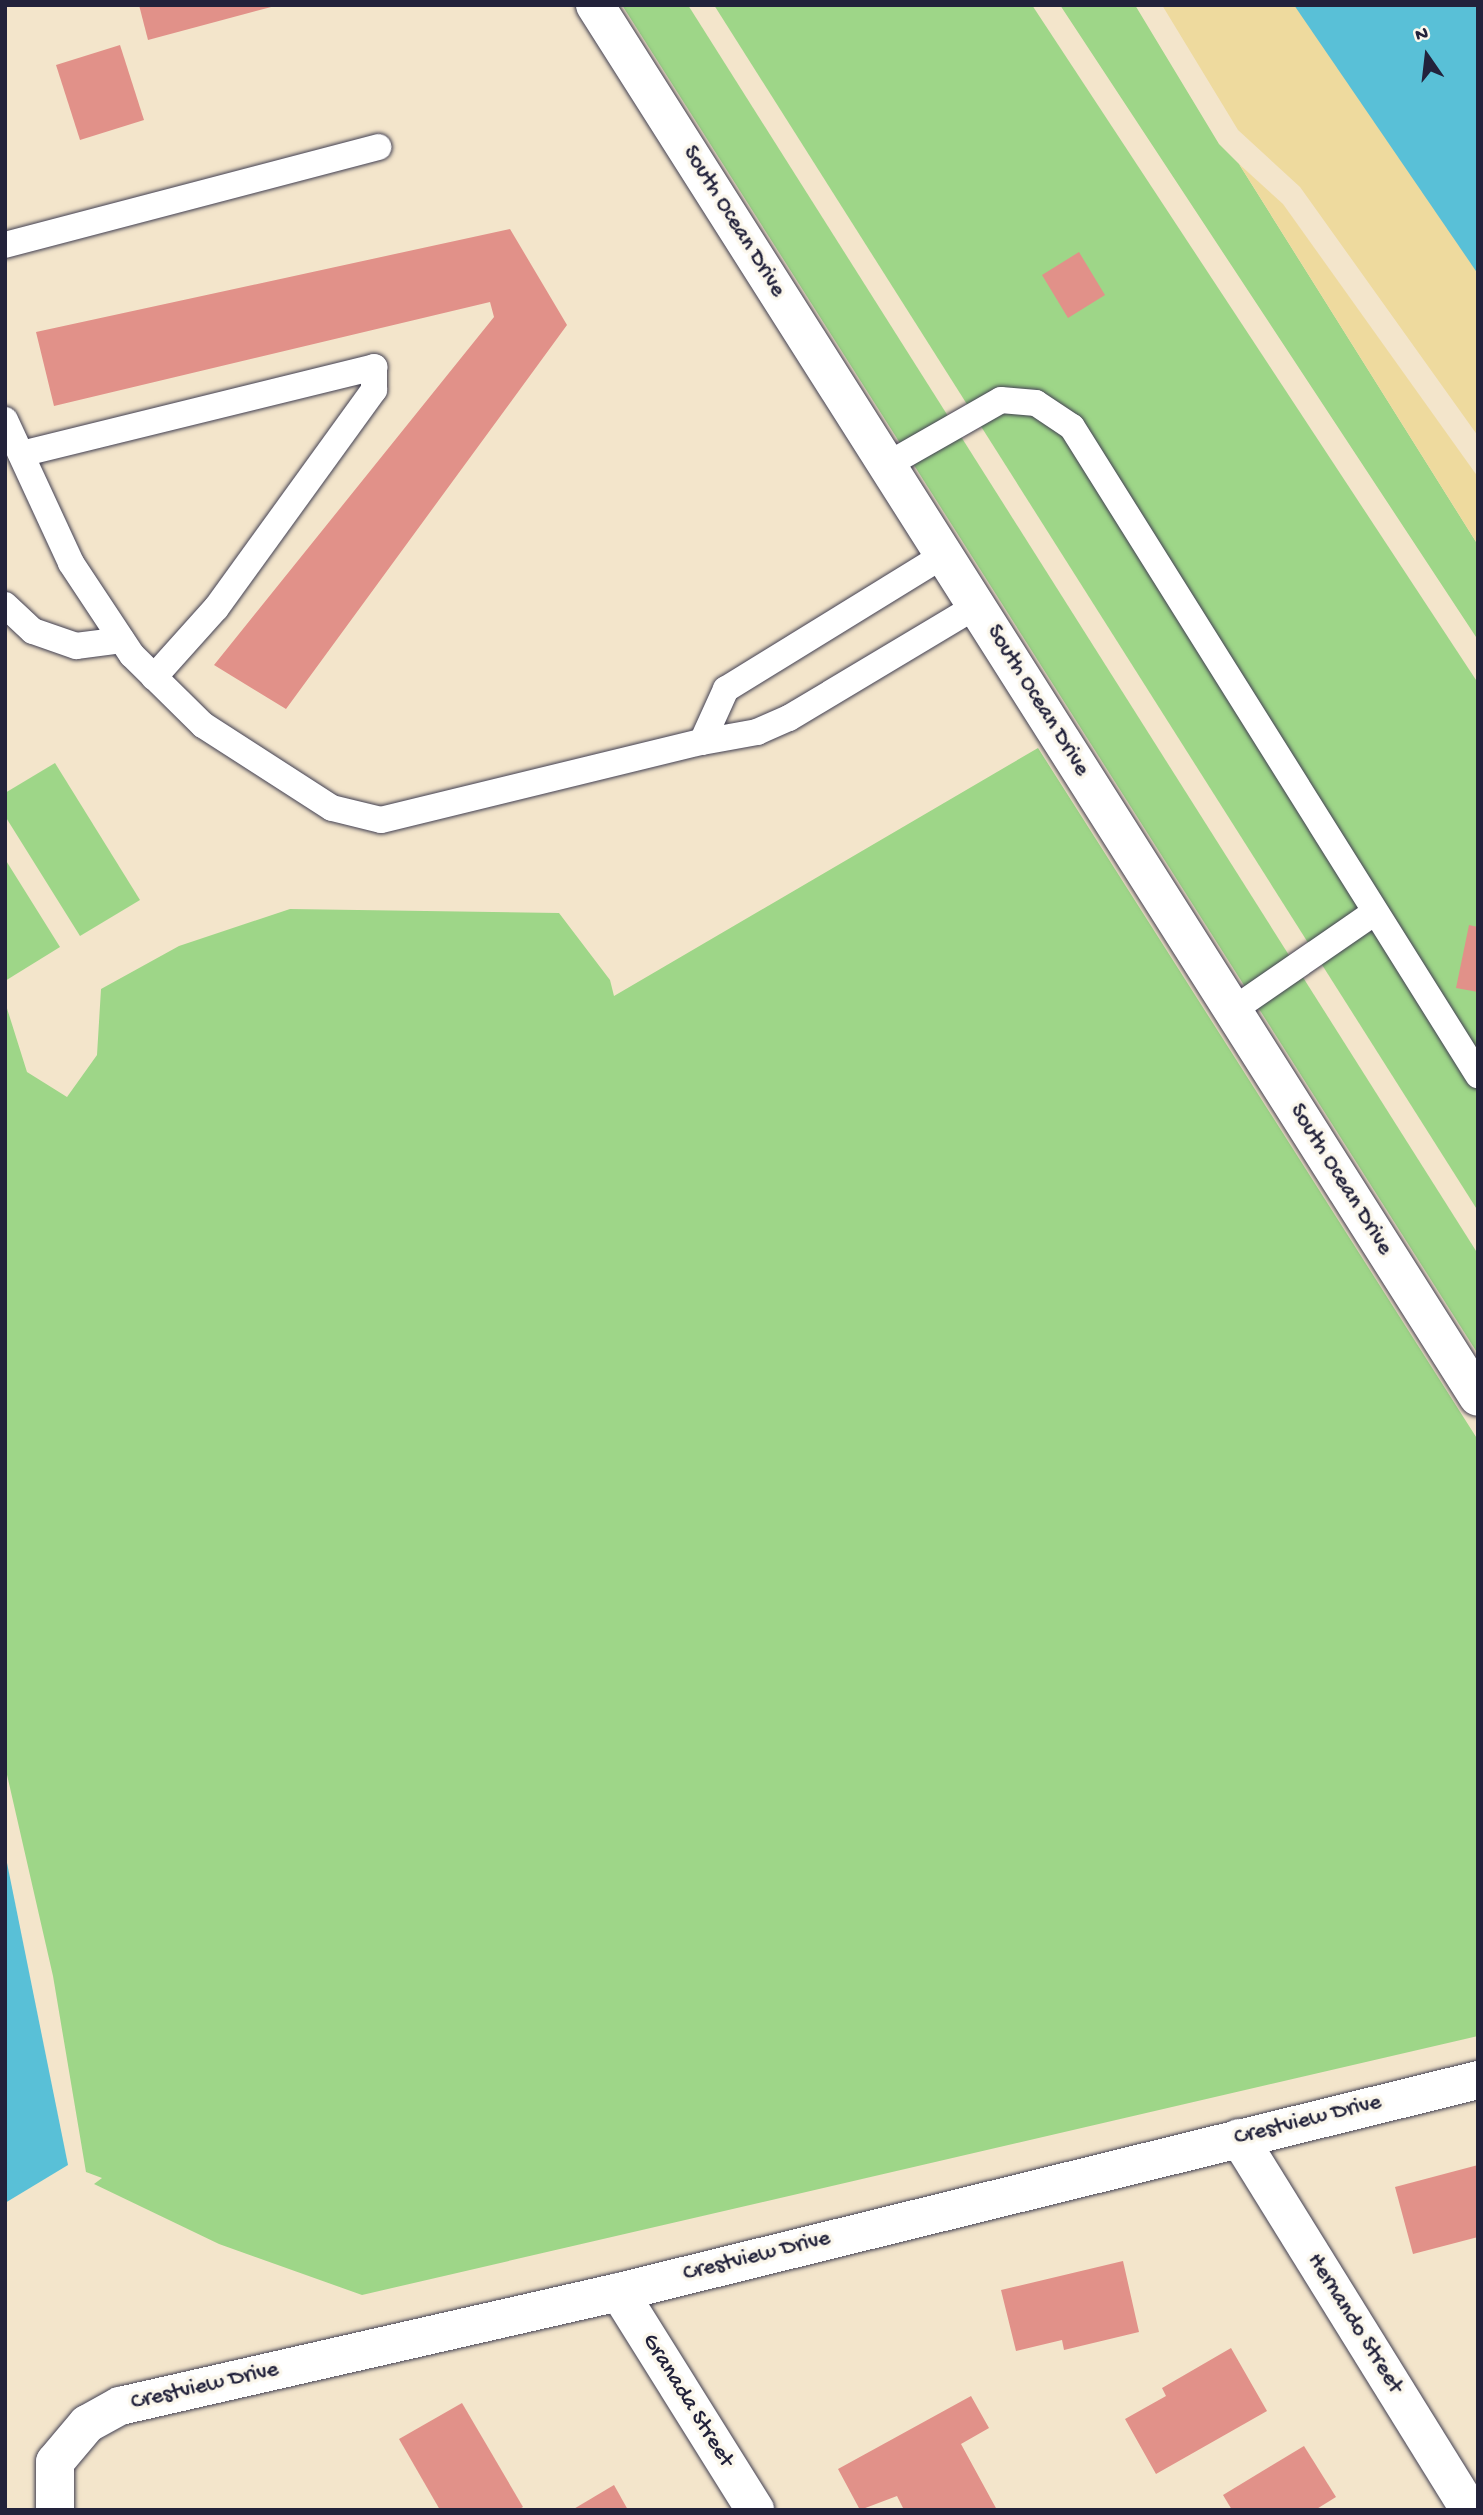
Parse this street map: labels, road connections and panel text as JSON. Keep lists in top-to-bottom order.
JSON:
{
  "streets": {
    "street": [
      "South Ocean Drive",
      "Crestview Drive",
      "Hernando Street",
      "Granada Street"
    ]
  },
  "crossings": [
    ["Crestview Drive", "Hernando Street"],
    ["Crestview Drive", "Granada Street"]
  ],
  "north": "top"
}
